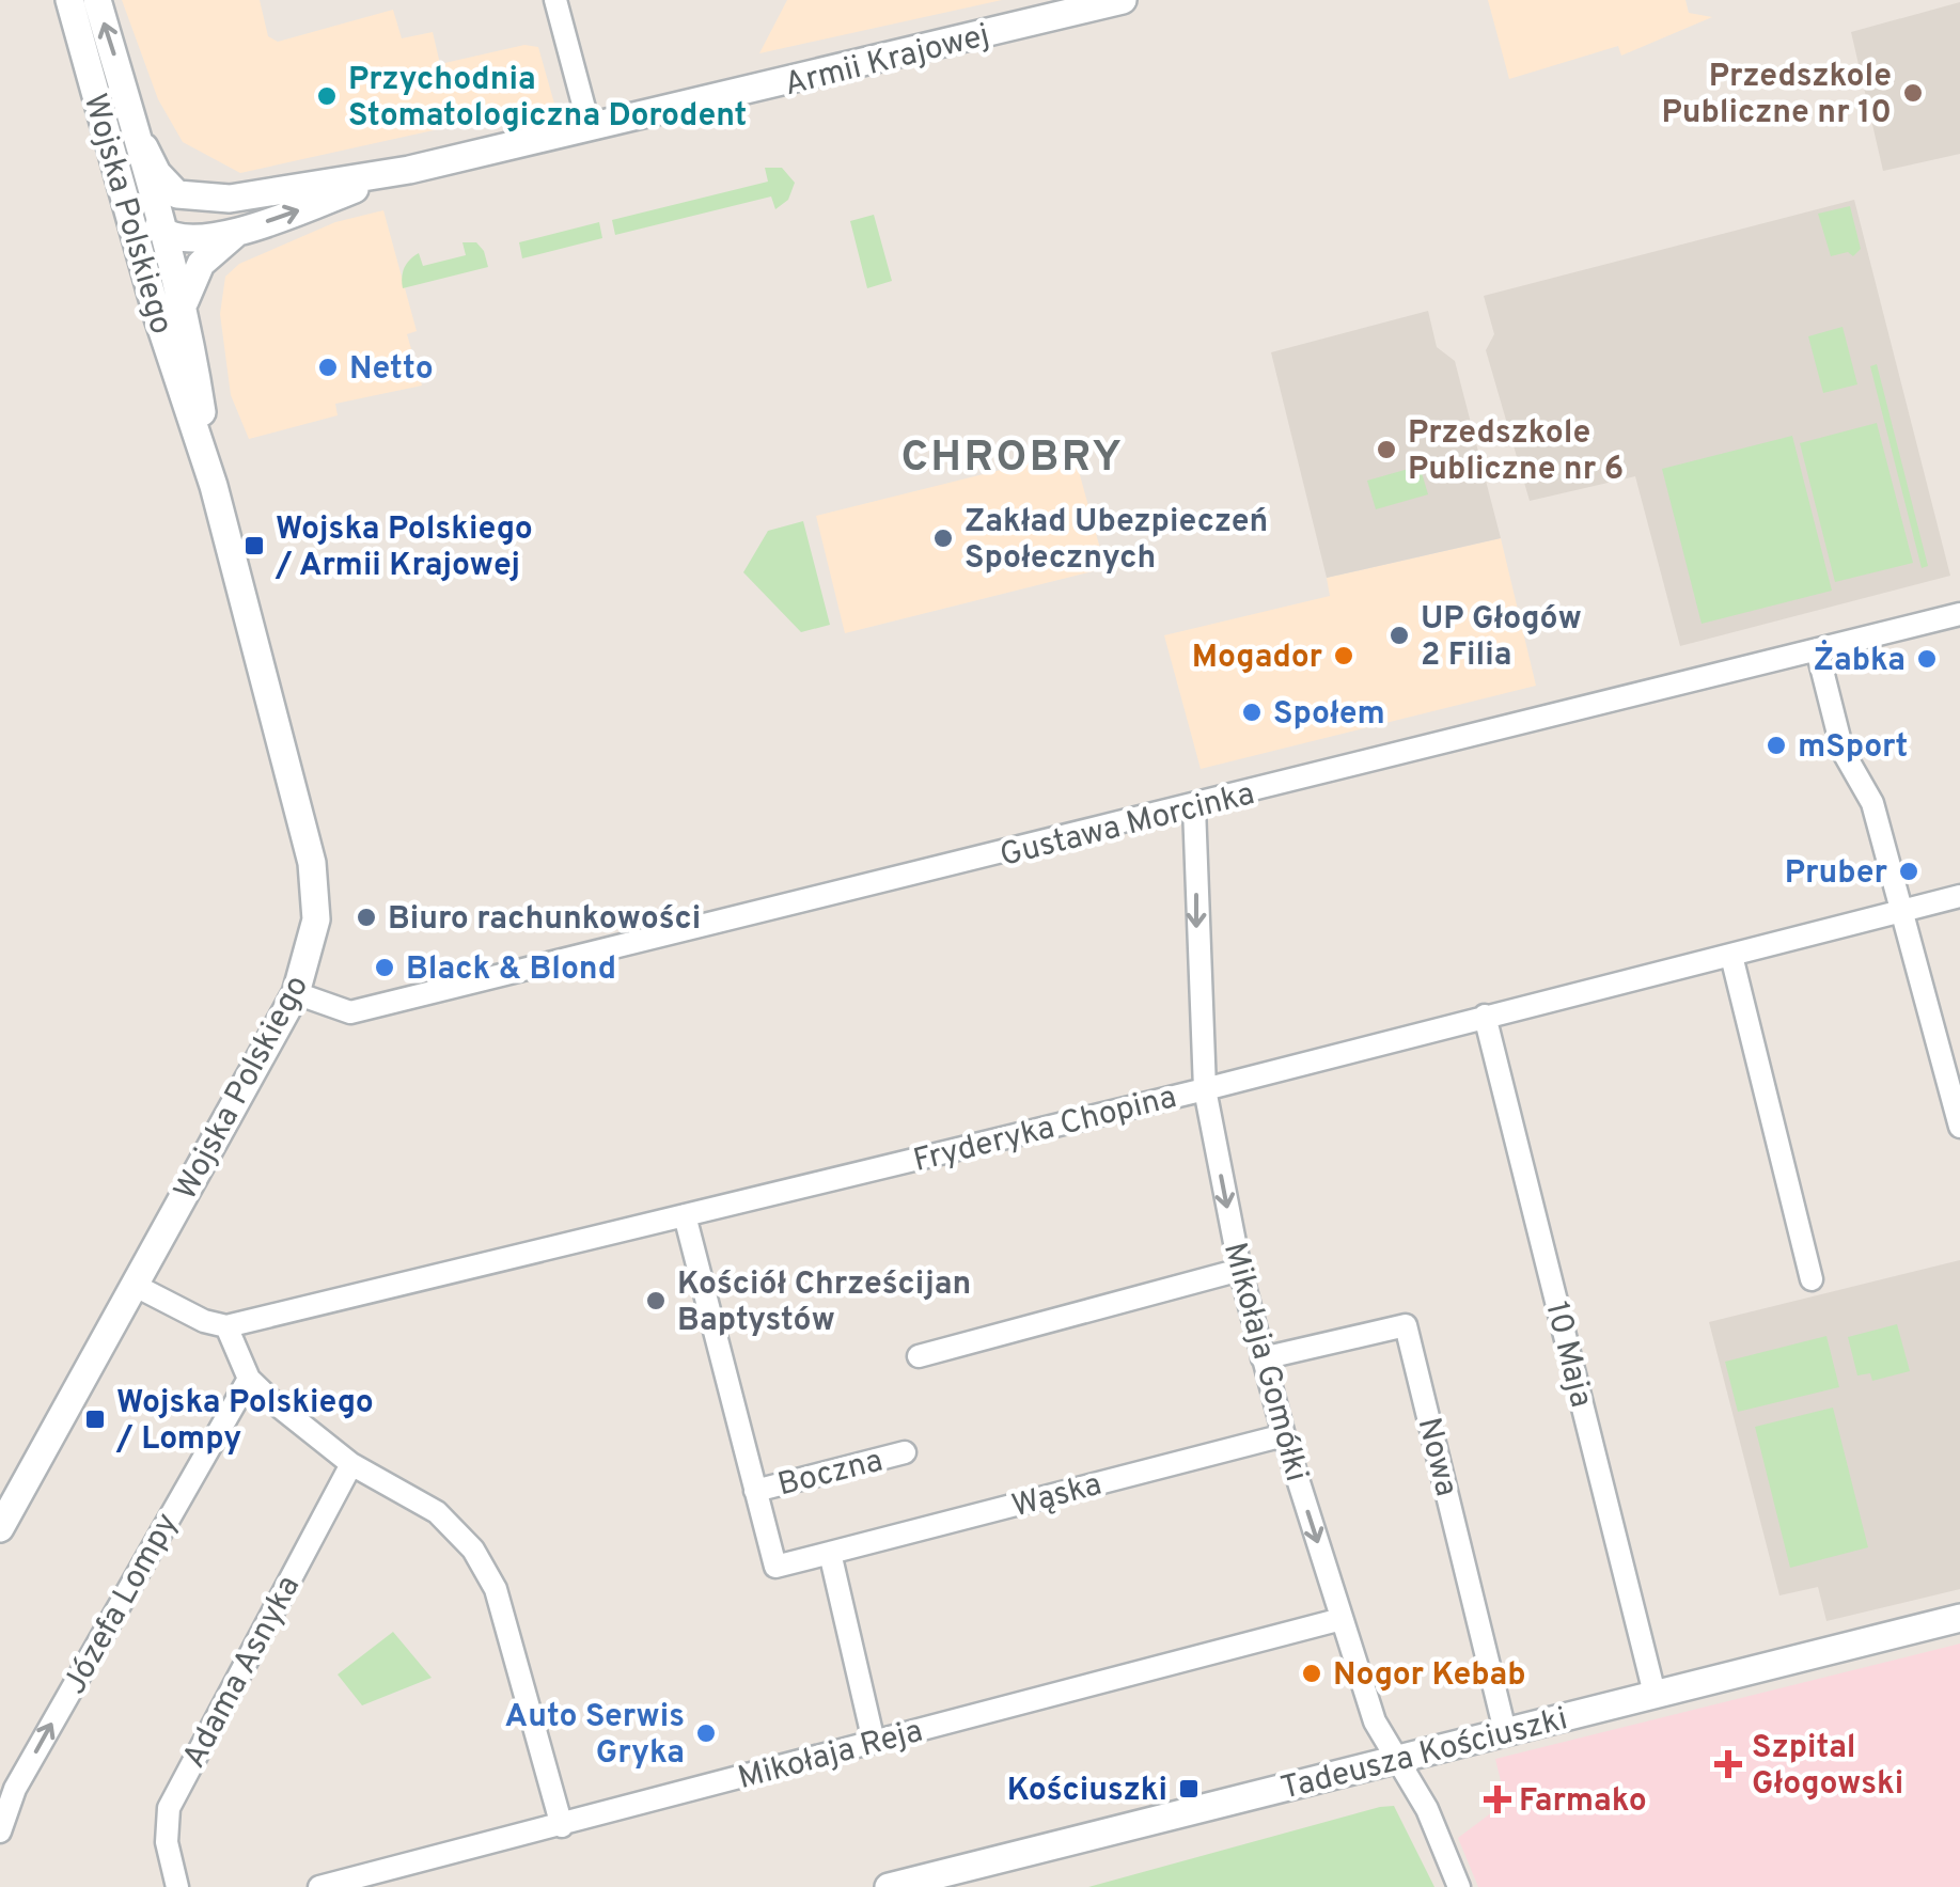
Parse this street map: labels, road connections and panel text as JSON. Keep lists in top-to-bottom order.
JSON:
{
  "streets": {
    "street": [
      "Armii Krajowej",
      "Wojska Polskiego",
      "Gustawa Morcinka",
      "Fryderyka Chopina",
      "10 Maja",
      "Mikołaja Gomółki",
      "Nowa",
      "Boczna",
      "Wąska",
      "Józefa Lompy",
      "Adama Asnyka",
      "Tadeusza Kościuszki",
      "Mikołaja Reja"
    ]
  },
  "crossings": [
    ["Armii Krajowej", "Wojska Polskiego"],
    ["Wojska Polskiego", "Gustawa Morcinka"],
    ["Gustawa Morcinka", "Mikołaja Gomółki"],
    ["Fryderyka Chopina", "10 Maja"],
    ["Fryderyka Chopina", "Mikołaja Gomółki"],
    ["10 Maja", "Tadeusza Kościuszki"],
    ["Mikołaja Gomółki", "Nowa"],
    ["Mikołaja Gomółki", "Wąska"],
    ["Mikołaja Gomółki", "Tadeusza Kościuszki"],
    ["Mikołaja Gomółki", "Mikołaja Reja"],
    ["Nowa", "Tadeusza Kościuszki"],
    ["Boczna", "Wąska"]
  ],
  "one_way": ["Mikołaja Gomółki", "Józefa Lompy"],
  "districts": ["CHROBRY"],
  "places": {
    "other": [
      "Przedszkole Publiczne nr 10",
      "Przychodnia Stomatologiczna Dorodent",
      "Netto",
      "Przedszkole Publiczne nr 6",
      "Zakład Ubezpieczeń Społecznych",
      "UP Głogów 2 Filia",
      "Mogador",
      "Żabka",
      "Społem",
      "mSport",
      "Pruber",
      "Biuro rachunkowości",
      "Black & Blond",
      "Kościół Chrześcijan Baptystów",
      "Nogor Kebab",
      "Auto Serwis Gryka"
    ],
    "transit": ["Wojska Polskiego / Armii Krajowej", "Wojska Polskiego / Lompy", "Kościuszki"],
    "health": ["Szpital Głogowski", "Farmako"]
  }
}
